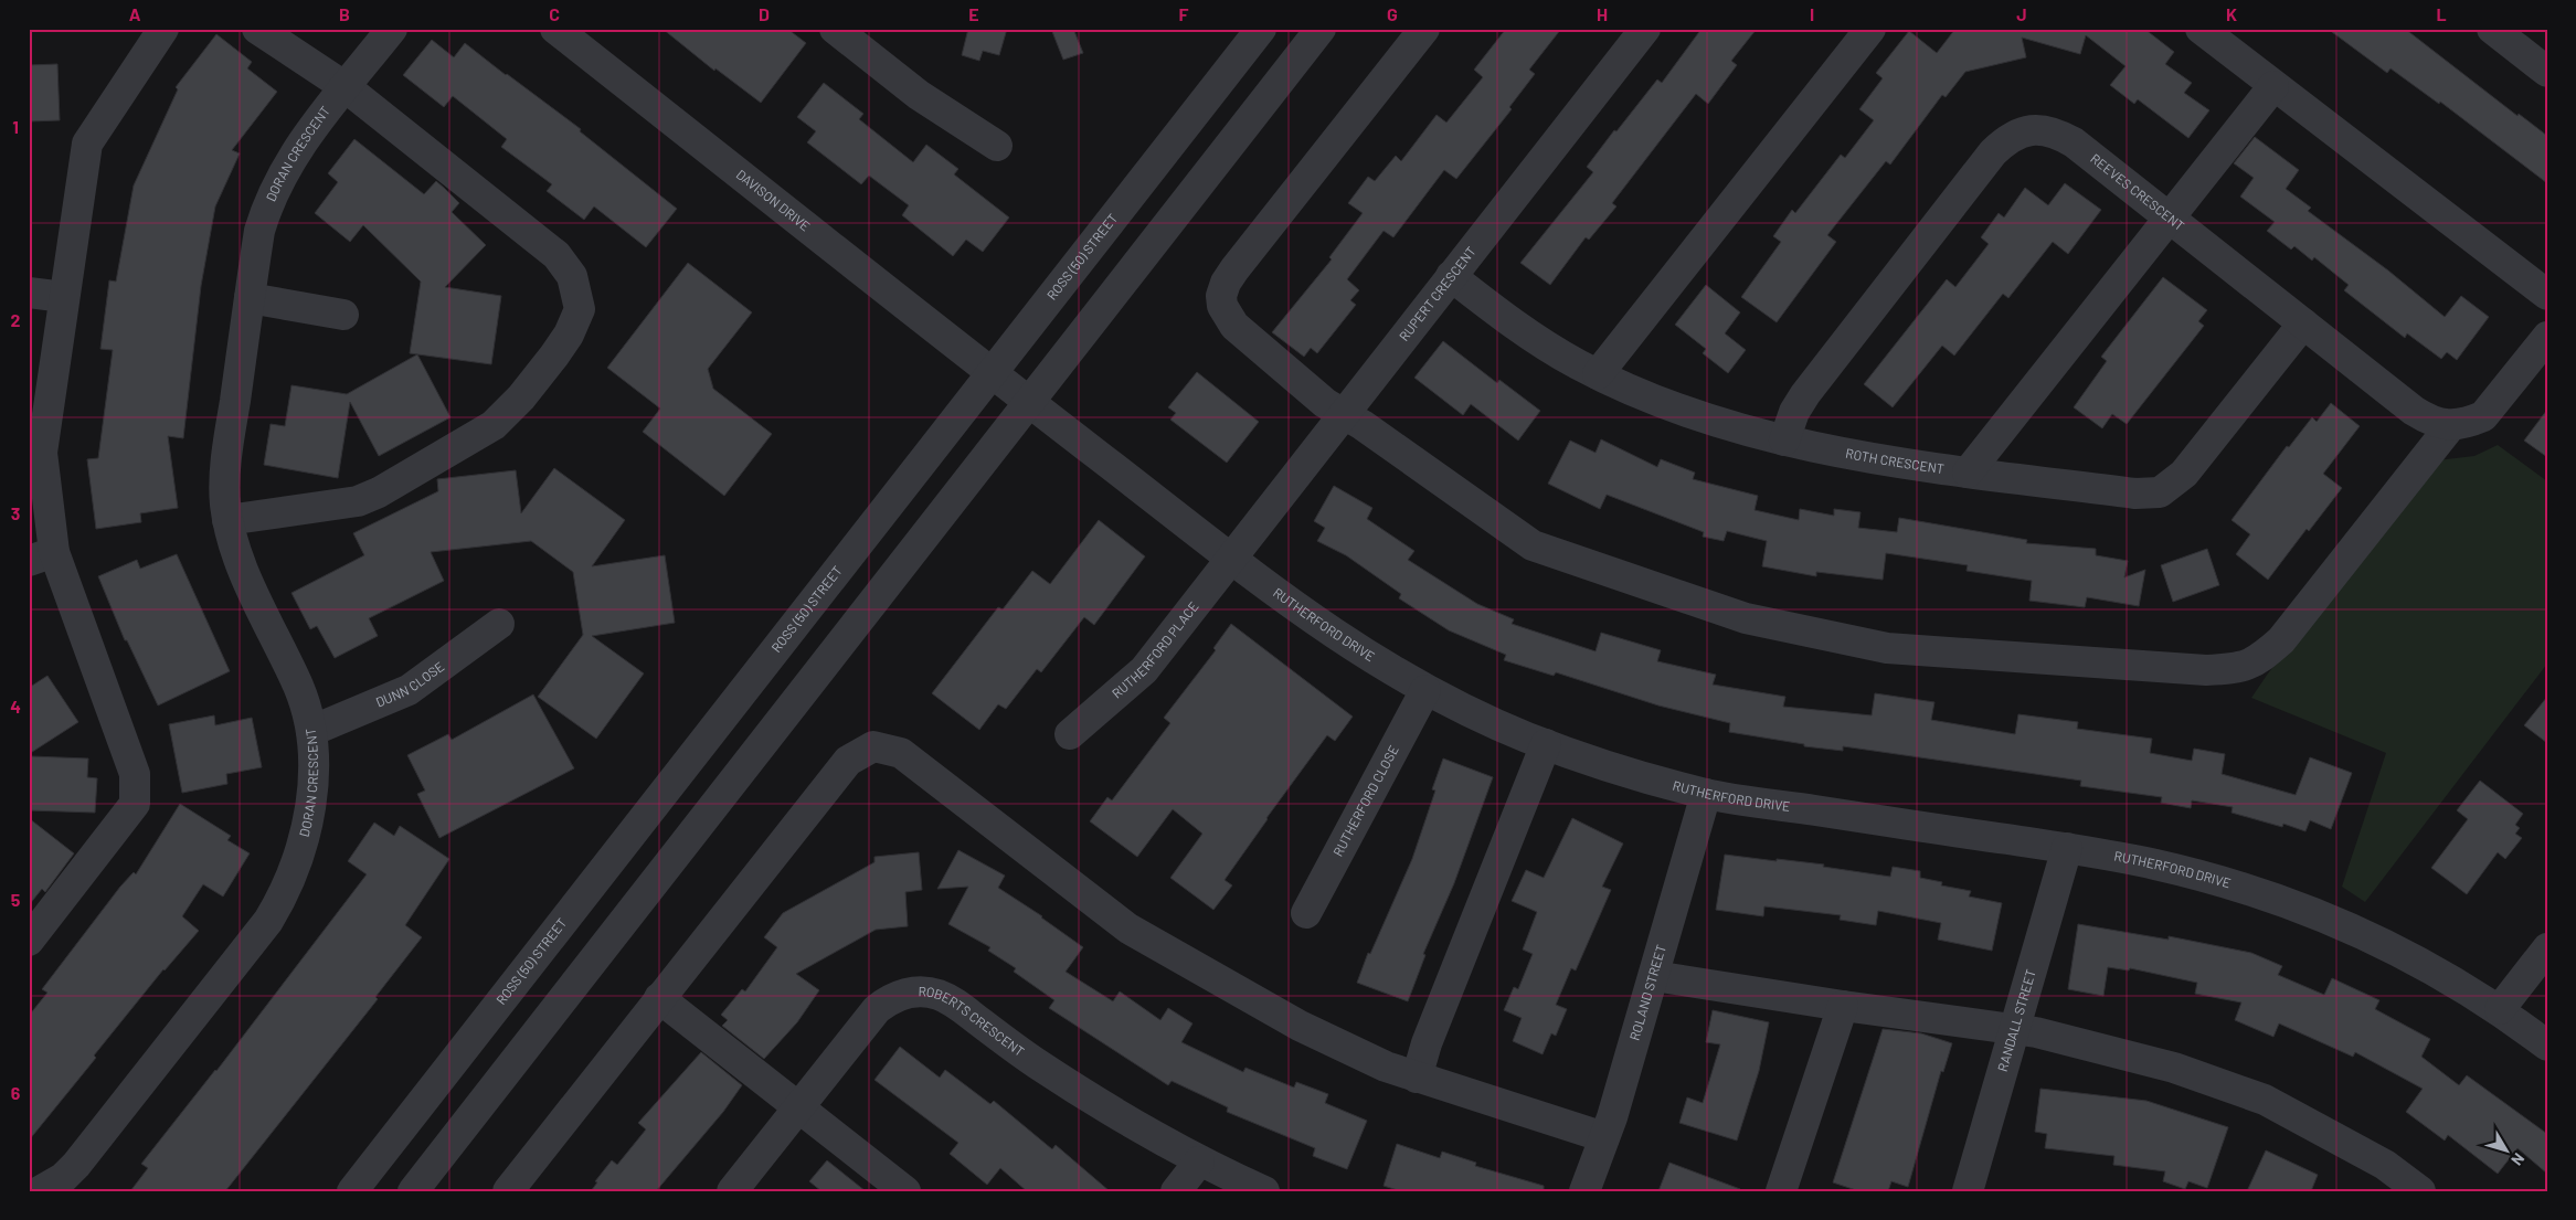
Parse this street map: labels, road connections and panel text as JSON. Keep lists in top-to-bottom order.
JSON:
{
  "streets": {
    "street": [
      "DORAN CRESCENT",
      "REEVES CRESCENT",
      "DAVISON DRIVE",
      "ROSS (50) STREET",
      "RUPERT CRESCENT",
      "ROTH CRESCENT",
      "RUTHERFORD DRIVE",
      "RUTHERFORD PLACE",
      "DUNN CLOSE",
      "RUTHERFORD CLOSE",
      "ROLAND STREET",
      "RANDALL STREET",
      "ROBERTS CRESCENT"
    ]
  },
  "crossings": [
    ["DORAN CRESCENT", "DUNN CLOSE"],
    ["REEVES CRESCENT", "ROTH CRESCENT"],
    ["DAVISON DRIVE", "ROSS (50) STREET"],
    ["DAVISON DRIVE", "RUTHERFORD DRIVE"],
    ["ROSS (50) STREET", "RUTHERFORD DRIVE"],
    ["RUPERT CRESCENT", "ROTH CRESCENT"],
    ["RUPERT CRESCENT", "RUTHERFORD DRIVE"],
    ["RUPERT CRESCENT", "RUTHERFORD PLACE"],
    ["RUTHERFORD DRIVE", "RUTHERFORD PLACE"],
    ["RUTHERFORD DRIVE", "RUTHERFORD CLOSE"],
    ["RUTHERFORD DRIVE", "ROLAND STREET"],
    ["RUTHERFORD DRIVE", "RANDALL STREET"]
  ],
  "north": "bottom right",
  "grid": {
    "columns": [
      "A",
      "B",
      "C",
      "D",
      "E",
      "F",
      "G",
      "H",
      "I",
      "J",
      "K",
      "L"
    ],
    "rows": [
      "1",
      "2",
      "3",
      "4",
      "5",
      "6"
    ]
  }
}
